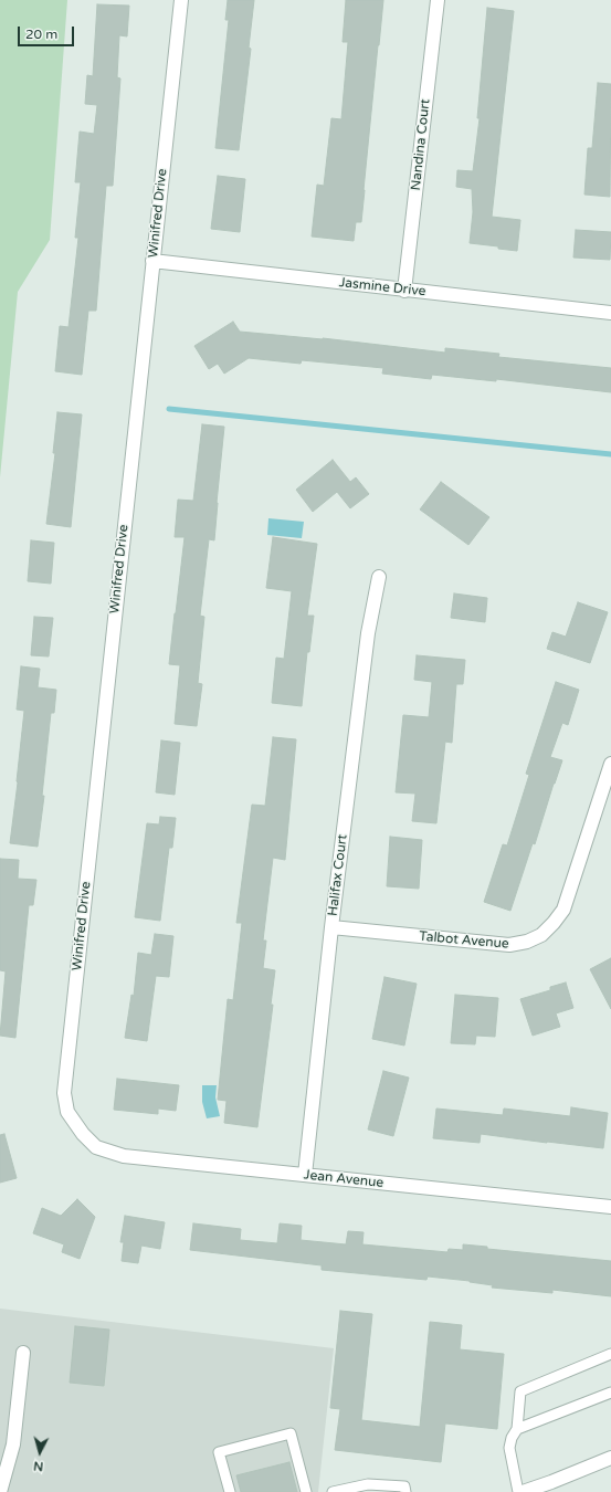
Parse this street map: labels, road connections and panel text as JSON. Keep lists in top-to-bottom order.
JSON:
{
  "streets": {
    "street": [
      "Nandina Court",
      "Winifred Drive",
      "Jasmine Drive",
      "Halifax Court",
      "Talbot Avenue",
      "Jean Avenue"
    ]
  },
  "crossings": [
    ["Nandina Court", "Jasmine Drive"],
    ["Winifred Drive", "Jasmine Drive"],
    ["Winifred Drive", "Jean Avenue"],
    ["Halifax Court", "Talbot Avenue"],
    ["Halifax Court", "Jean Avenue"]
  ],
  "scale_bar": "20 m",
  "north": "bottom"
}
